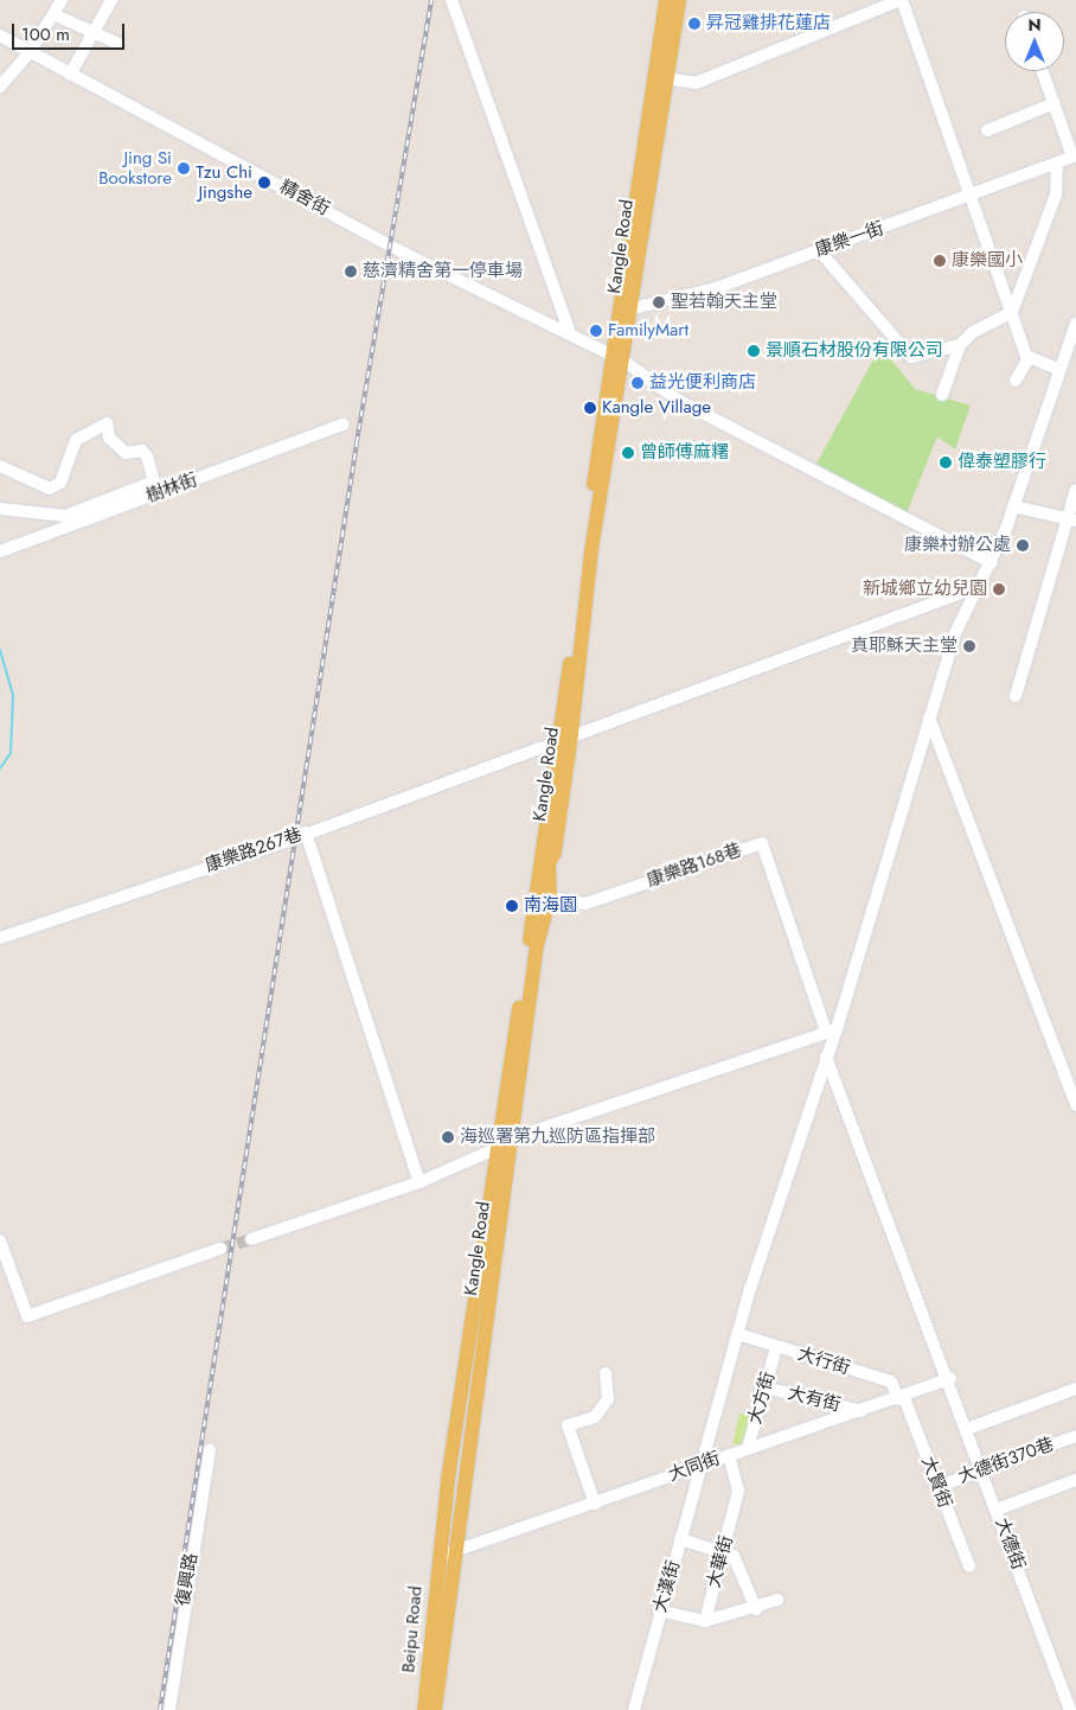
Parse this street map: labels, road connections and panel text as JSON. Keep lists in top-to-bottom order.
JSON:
{
  "streets": {
    "main road": ["Kangle Road", "Beipu Road"],
    "street": [
      "精舍街",
      "康樂一街",
      "樹林街",
      "康樂路267巷",
      "康樂路168巷",
      "大行街",
      "大方街",
      "大有街",
      "大德街370巷",
      "大同街",
      "大賢街",
      "大德街",
      "大華街",
      "復興路",
      "大漢街"
    ]
  },
  "crossings": [
    ["精舍街", "Kangle Road"],
    ["精舍街", "大漢街"],
    ["康樂一街", "Kangle Road"],
    ["Kangle Road", "康樂路267巷"],
    ["Kangle Road", "康樂路168巷"],
    ["Kangle Road", "大同街"],
    ["Kangle Road", "Beipu Road"],
    ["康樂路267巷", "大漢街"],
    ["康樂路168巷", "大漢街"],
    ["大行街", "大方街"],
    ["大行街", "大同街"],
    ["大行街", "大賢街"],
    ["大行街", "大漢街"],
    ["大方街", "大有街"],
    ["大方街", "大同街"],
    ["大有街", "大同街"],
    ["大德街370巷", "大賢街"],
    ["大德街370巷", "大德街"],
    ["大同街", "大賢街"],
    ["大同街", "大德街"],
    ["大同街", "大華街"],
    ["大同街", "大漢街"],
    ["大同街", "Beipu Road"],
    ["大德街", "大漢街"]
  ],
  "places": [
    "昇冠雞排花蓮店",
    "Jing Si Bookstore",
    "Tzu Chi Jingshe",
    "康樂國小",
    "慈濟精舍第一停車場",
    "聖若翰天主堂",
    "FamilyMart",
    "景順石材股份有限公司",
    "益光便利商店",
    "Kangle Village",
    "曾師傅麻糬",
    "偉泰塑膠行",
    "康樂村辦公處",
    "新城鄉立幼兒園",
    "真耶穌天主堂",
    "南海園",
    "海巡署第九巡防區指揮部"
  ],
  "scale_bar": "100 m",
  "north": "top"
}
